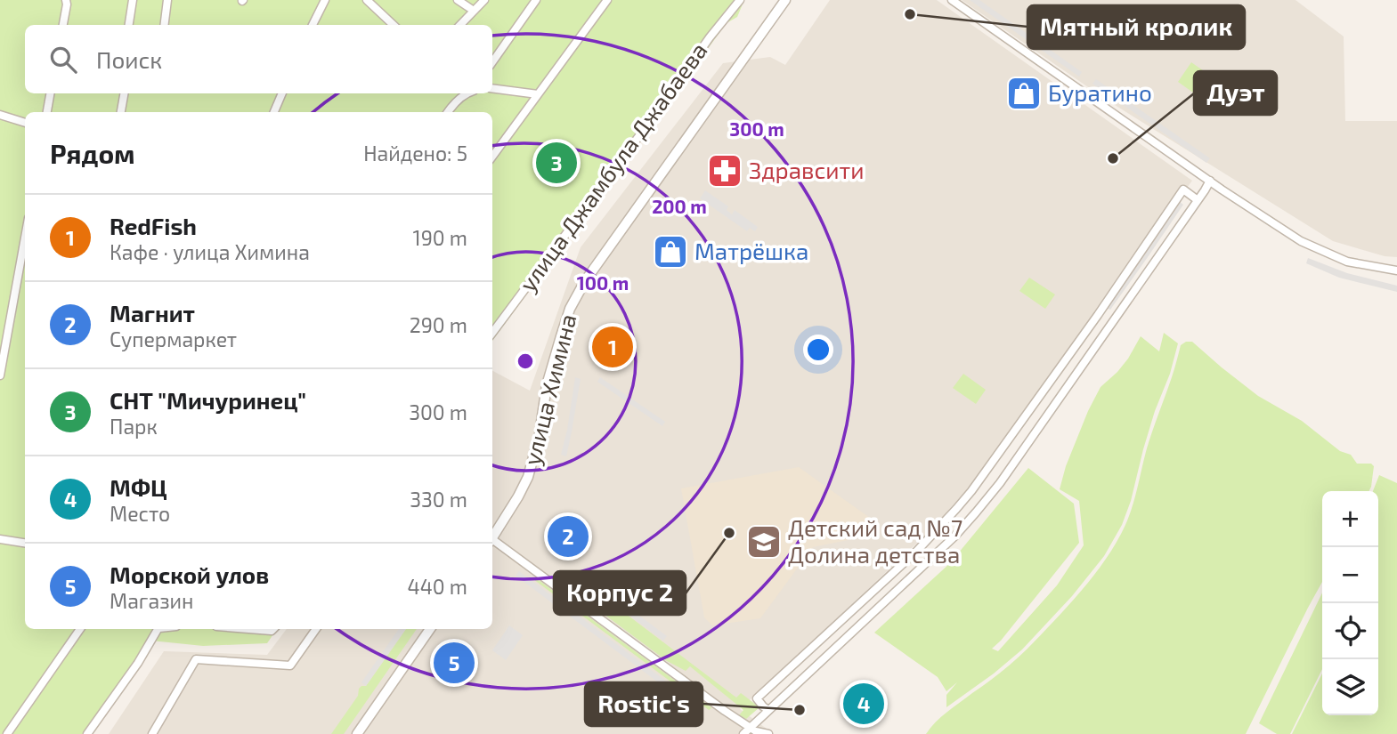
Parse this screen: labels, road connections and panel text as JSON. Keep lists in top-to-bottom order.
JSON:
{
  "streets": {
    "street": ["улица Джамбула Джабаева", "улица Химина"]
  },
  "places": {
    "other": [
      "Мятный кролик",
      "Дуэт",
      "Корпус 2",
      "Rostic's"
    ],
    "shop": ["Буратино", "Матрёшка"],
    "pharmacy": ["Здравсити"],
    "school or university": ["Детский сад №7 Долина детства"]
  },
  "page": {
    "search": "Поиск",
    "heading": ["Рядом", "Найдено: 5"],
    "pins": [
      "3",
      "1",
      "2",
      "5",
      "4"
    ],
    "list": [
      {
        "mark": "1",
        "name": "RedFish",
        "note": "Кафе · улица Химина",
        "value": "190 m"
      },
      {
        "mark": "2",
        "name": "Магнит",
        "note": "Супермаркет",
        "value": "290 m"
      },
      {
        "mark": "3",
        "name": "СНТ \"Мичуринец\"",
        "note": "Парк",
        "value": "300 m"
      },
      {
        "mark": "4",
        "name": "МФЦ",
        "note": "Место",
        "value": "330 m"
      },
      {
        "mark": "5",
        "name": "Морской улов",
        "note": "Магазин",
        "value": "440 m"
      }
    ],
    "map_buttons": ["+", "−"]
  },
  "rings": ["300 m", "200 m", "100 m"]
}
